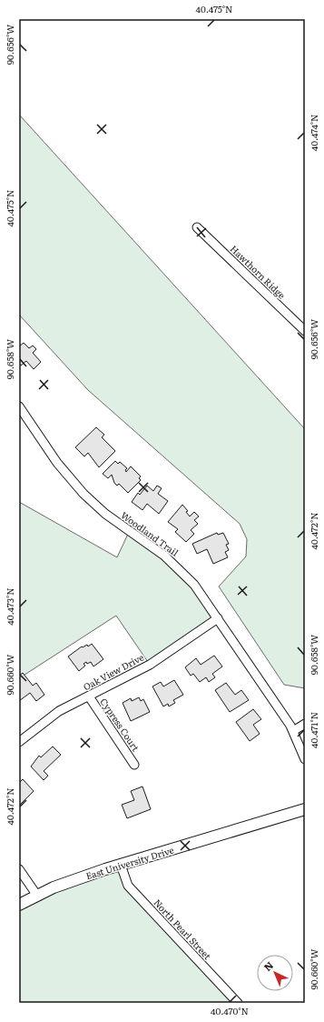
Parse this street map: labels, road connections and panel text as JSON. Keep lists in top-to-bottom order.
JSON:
{
  "streets": {
    "main road": ["East University Drive"],
    "street": [
      "Hawthorn Ridge",
      "Woodland Trail",
      "Oak View Drive",
      "Cypress Court",
      "North Pearl Street"
    ]
  },
  "crossings": [
    ["Woodland Trail", "Oak View Drive"],
    ["Oak View Drive", "Cypress Court"],
    ["East University Drive", "North Pearl Street"]
  ],
  "north": "top left",
  "coordinates": [
    "40.475°N",
    "90.656°W",
    "40.474°N",
    "90.658°W",
    "40.472°N",
    "40.473°N",
    "90.660°W",
    "40.471°N",
    "40.470°N"
  ]
}
